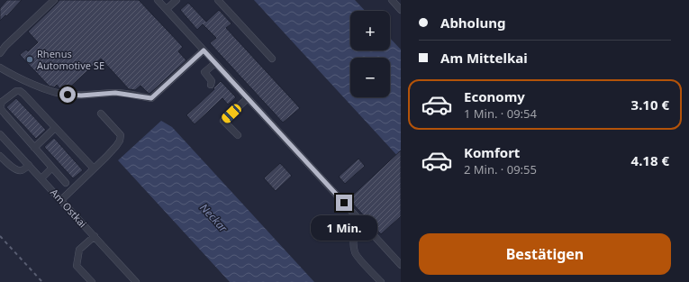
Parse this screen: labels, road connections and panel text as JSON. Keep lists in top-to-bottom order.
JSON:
{
  "streets": {
    "street": ["Am Ostkai"]
  },
  "water": ["Neckar"],
  "places": ["Rhenus Automotive SE"],
  "page": {
    "banner": ["Abholung", "Am Mittelkai"],
    "map_buttons": ["+", "−"],
    "list": [
      {
        "name": "Economy",
        "note": "1 Min. · 09:54",
        "value": "3.10 €"
      },
      {
        "name": "Komfort",
        "note": "2 Min. · 09:55",
        "value": "4.18 €"
      }
    ],
    "bubble": "1 Min.",
    "buttons": "Bestätigen"
  }
}
